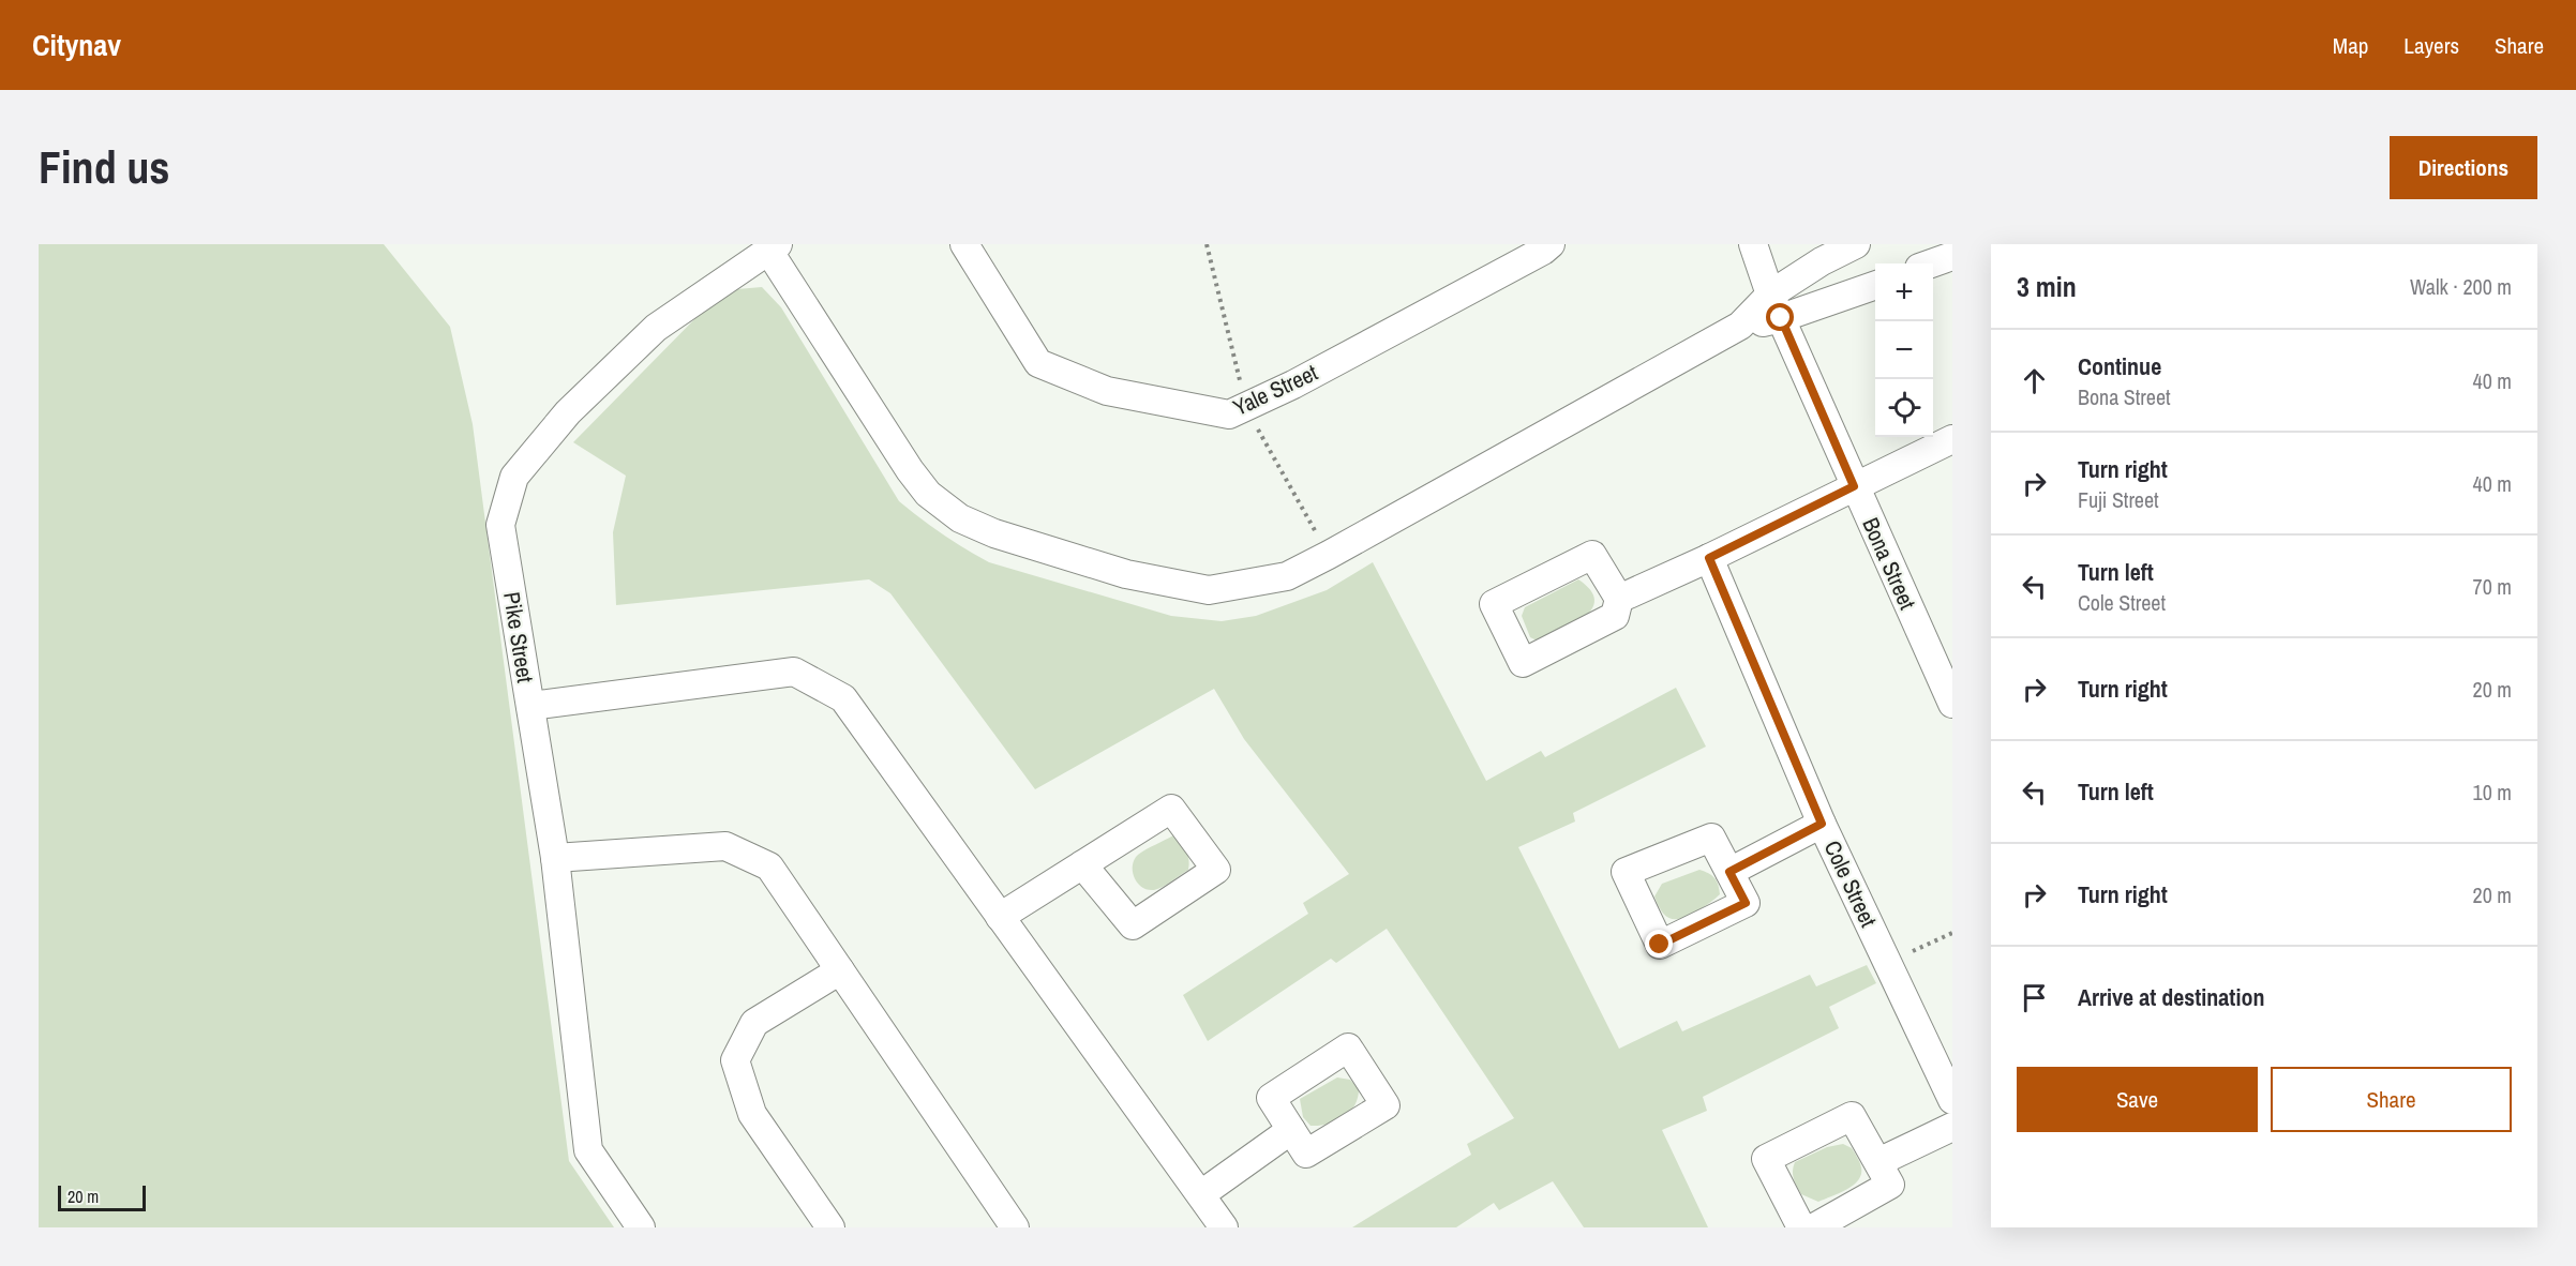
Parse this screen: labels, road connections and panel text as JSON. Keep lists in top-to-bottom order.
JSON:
{
  "streets": {
    "street": [
      "Yale Street",
      "Bona Street",
      "Pike Street",
      "Cole Street"
    ]
  },
  "scale_bar": "20 m",
  "page": {
    "header": "Citynav",
    "nav": ["Map", "Layers", "Share"],
    "buttons": [
      "Directions",
      ["Save", "Share"]
    ],
    "title": "Find us",
    "heading": ["3 min", "Walk · 200 m"],
    "map_buttons": ["+", "−"],
    "list": [
      ["Continue", "Bona Street", "40 m"],
      ["Turn right", "Fuji Street", "40 m"],
      ["Turn left", "Cole Street", "70 m"],
      ["Turn right", "20 m"],
      ["Turn left", "10 m"],
      ["Turn right", "20 m"],
      "Arrive at destination"
    ],
    "scale": "20 m"
  }
}
